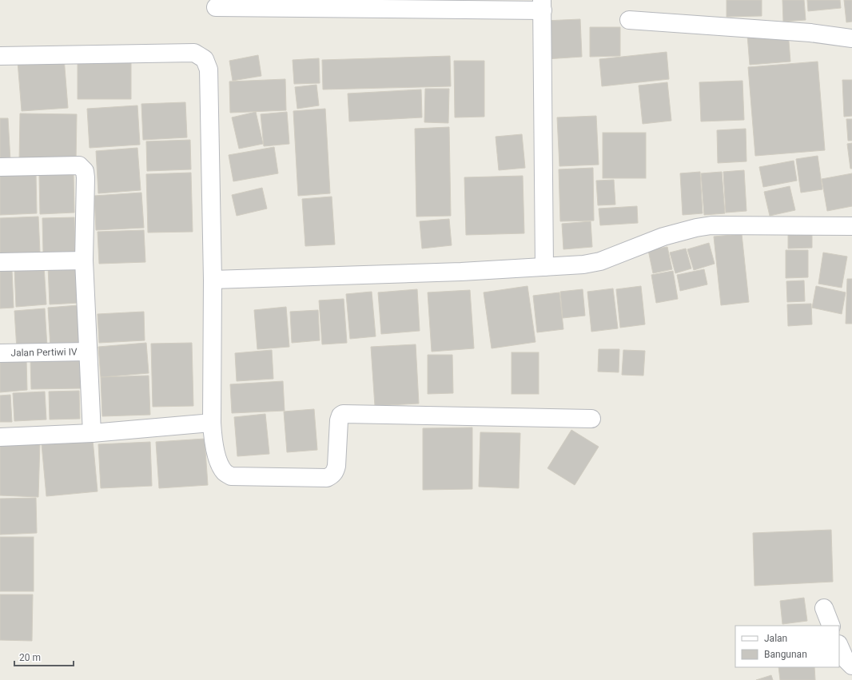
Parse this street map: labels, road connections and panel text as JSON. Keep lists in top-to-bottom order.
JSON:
{
  "streets": {
    "street": ["Jalan Pertiwi IV"]
  },
  "legend": ["Jalan", "Bangunan"],
  "scale_bar": "20 m"
}
